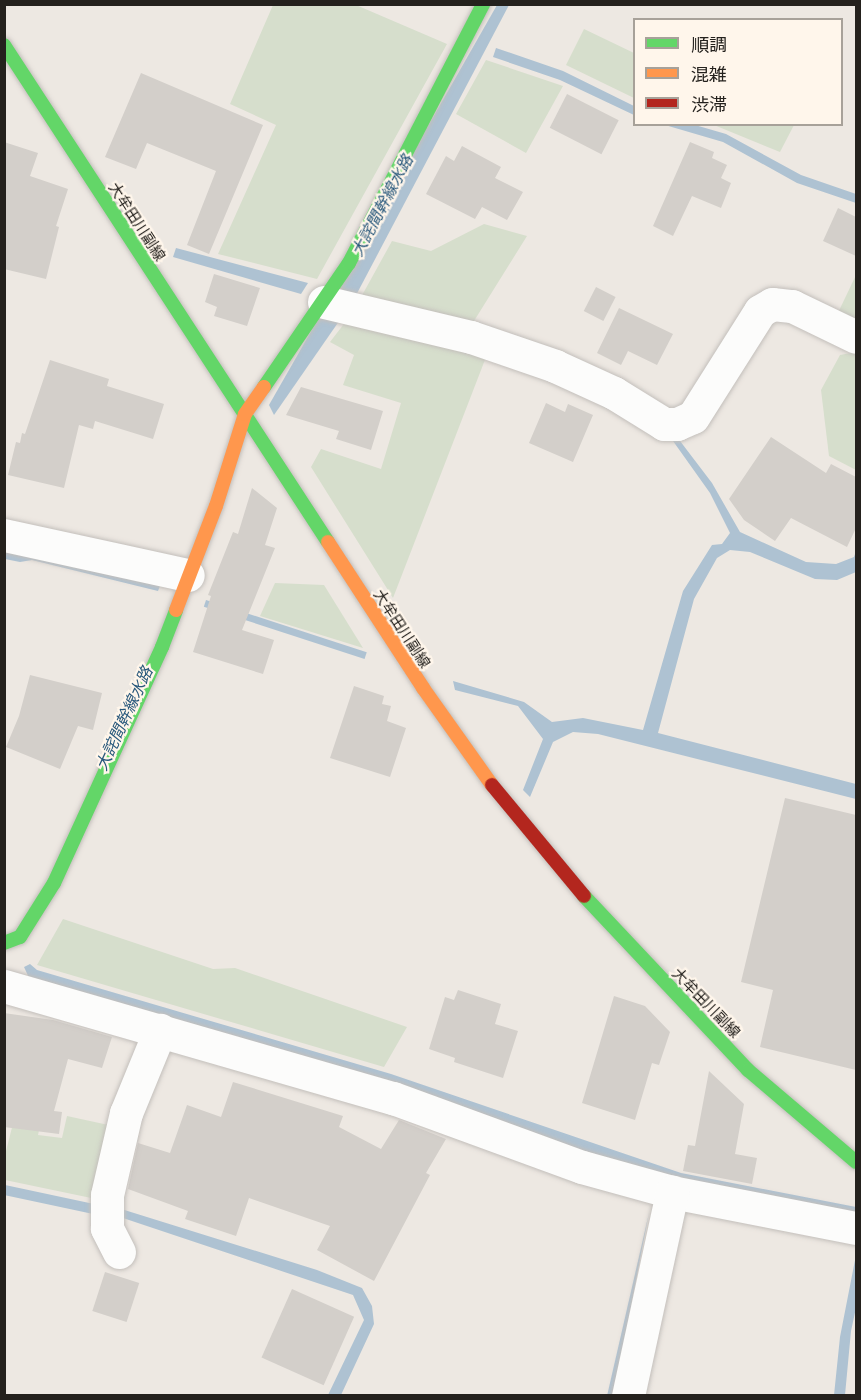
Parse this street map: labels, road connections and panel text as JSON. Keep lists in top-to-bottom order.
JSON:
{
  "streets": {
    "main road": ["大牟田川副線"]
  },
  "water": ["大詫間幹線水路"],
  "legend": ["順調", "混雑", "渋滞"]
}
